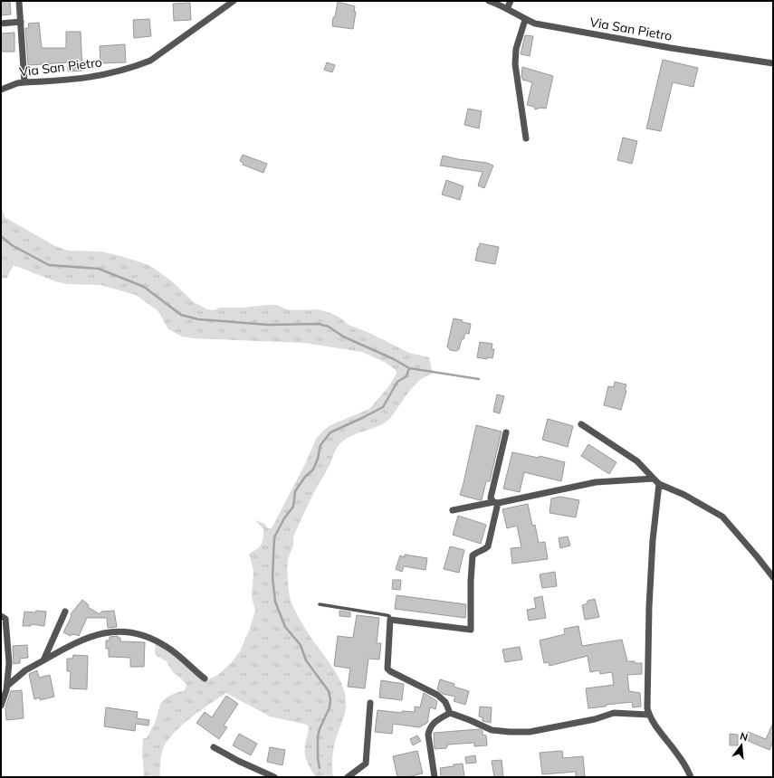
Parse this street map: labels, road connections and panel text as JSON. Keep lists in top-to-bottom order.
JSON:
{
  "streets": {
    "street": ["Via San Pietro"]
  },
  "north": "top"
}
